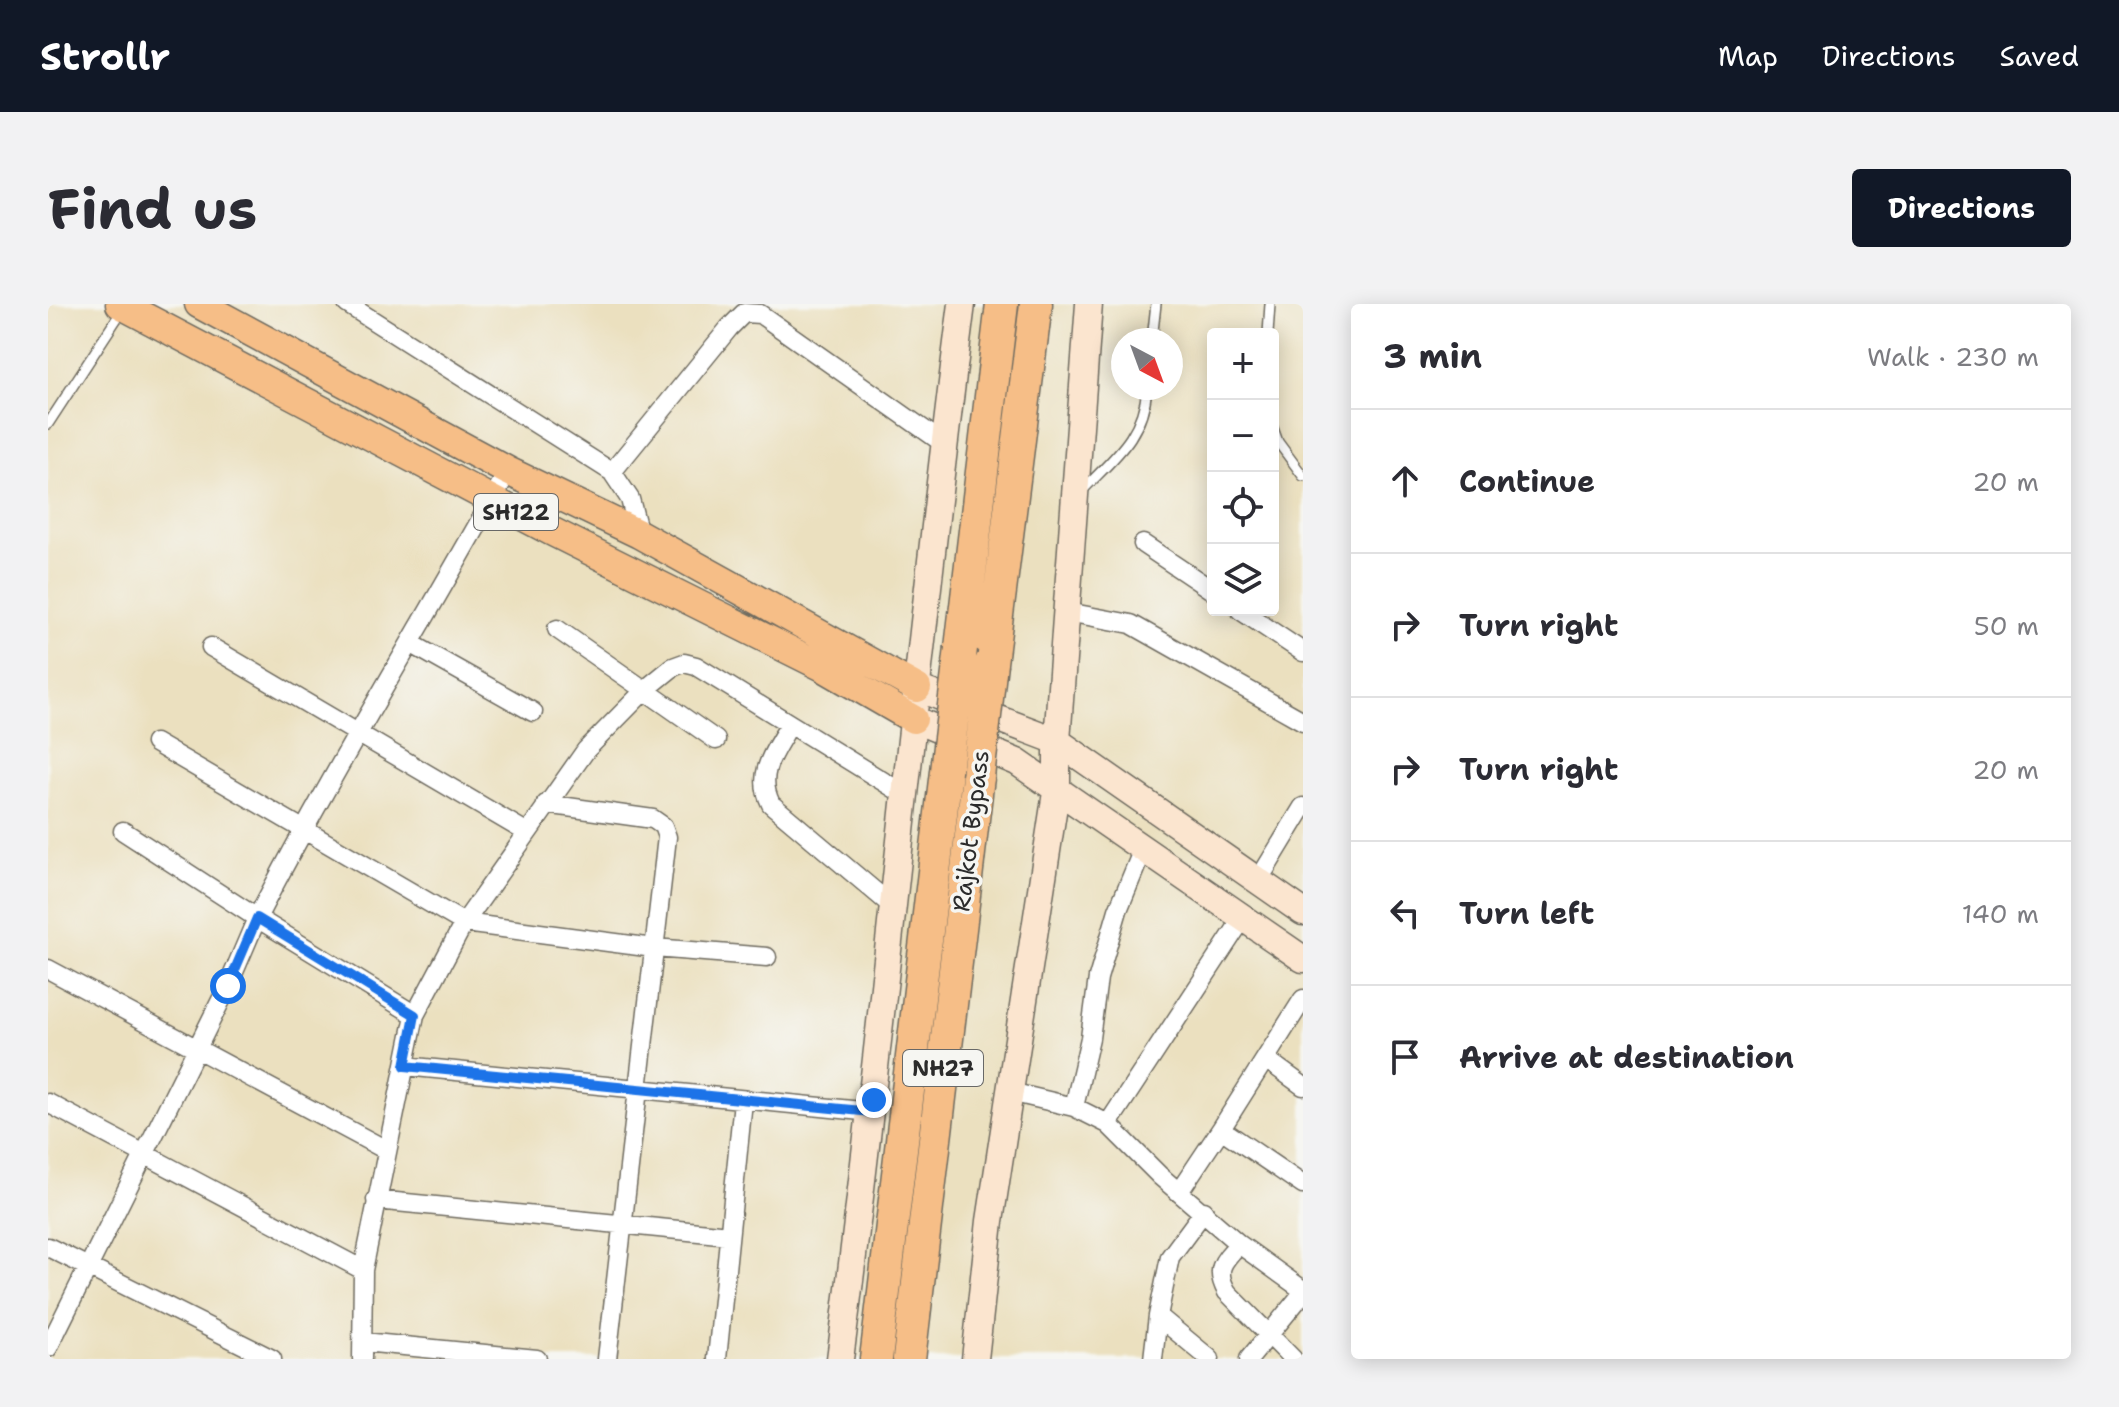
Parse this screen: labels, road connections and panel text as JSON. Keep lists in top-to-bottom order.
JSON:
{
  "streets": {
    "highway": ["Rajkot Bypass", "NH27"],
    "main road": ["SH122"]
  },
  "north": "bottom right",
  "page": {
    "header": "Strollr",
    "nav": ["Map", "Directions", "Saved"],
    "buttons": "Directions",
    "title": "Find us",
    "heading": ["3 min", "Walk · 230 m"],
    "map_buttons": ["+", "−"],
    "list": [
      ["Continue", "20 m"],
      ["Turn right", "50 m"],
      ["Turn right", "20 m"],
      ["Turn left", "140 m"],
      "Arrive at destination"
    ]
  }
}
